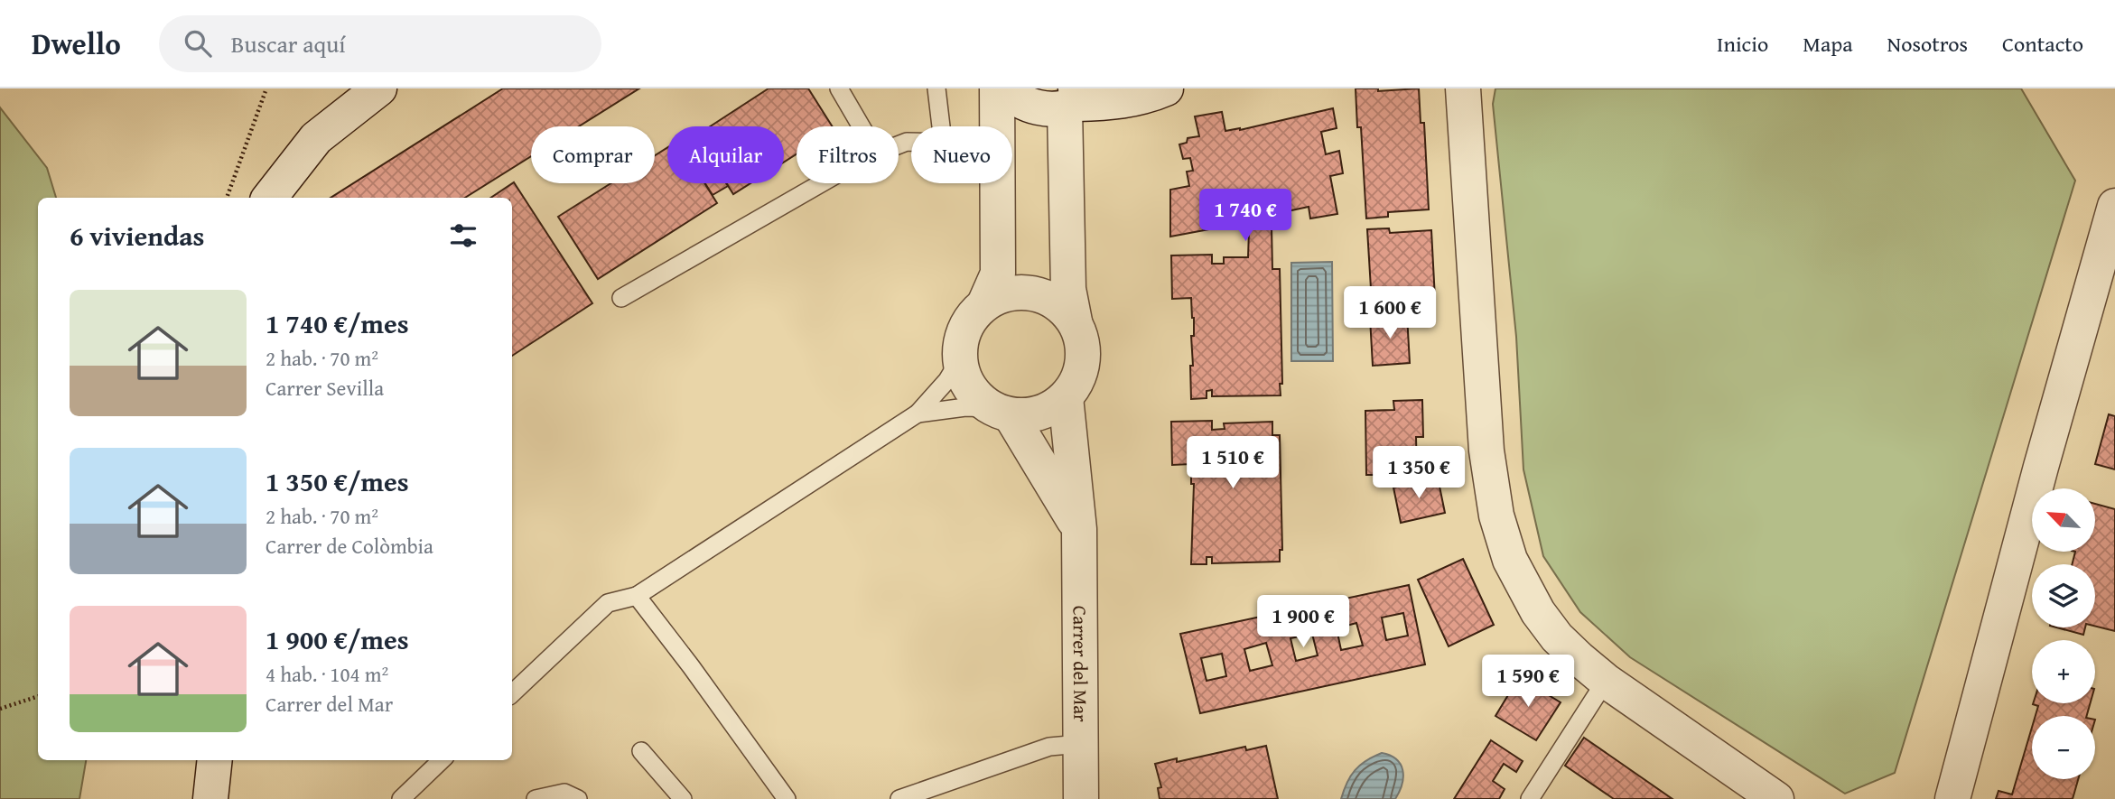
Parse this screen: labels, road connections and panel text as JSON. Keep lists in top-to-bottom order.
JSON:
{
  "streets": {
    "street": ["Carrer del Mar"]
  },
  "north": "top left",
  "page": {
    "header": "Dwello",
    "search": "Buscar aquí",
    "nav": [
      "Inicio",
      "Mapa",
      "Nosotros",
      "Contacto"
    ],
    "chip": [
      "Comprar",
      "Alquilar",
      "Filtros",
      "Nuevo"
    ],
    "price": [
      "1 740 €",
      "1 600 €",
      "1 510 €",
      "1 350 €",
      "1 900 €",
      "1 590 €"
    ],
    "heading": "6 viviendas",
    "list": [
      {
        "name": "1 740 €/mes",
        "note": "2 hab. · 70 m² · Carrer Sevilla"
      },
      {
        "name": "1 350 €/mes",
        "note": "2 hab. · 70 m² · Carrer de Colòmbia"
      },
      {
        "name": "1 900 €/mes",
        "note": "4 hab. · 104 m² · Carrer del Mar"
      }
    ],
    "map_buttons": ["+", "−"]
  }
}
